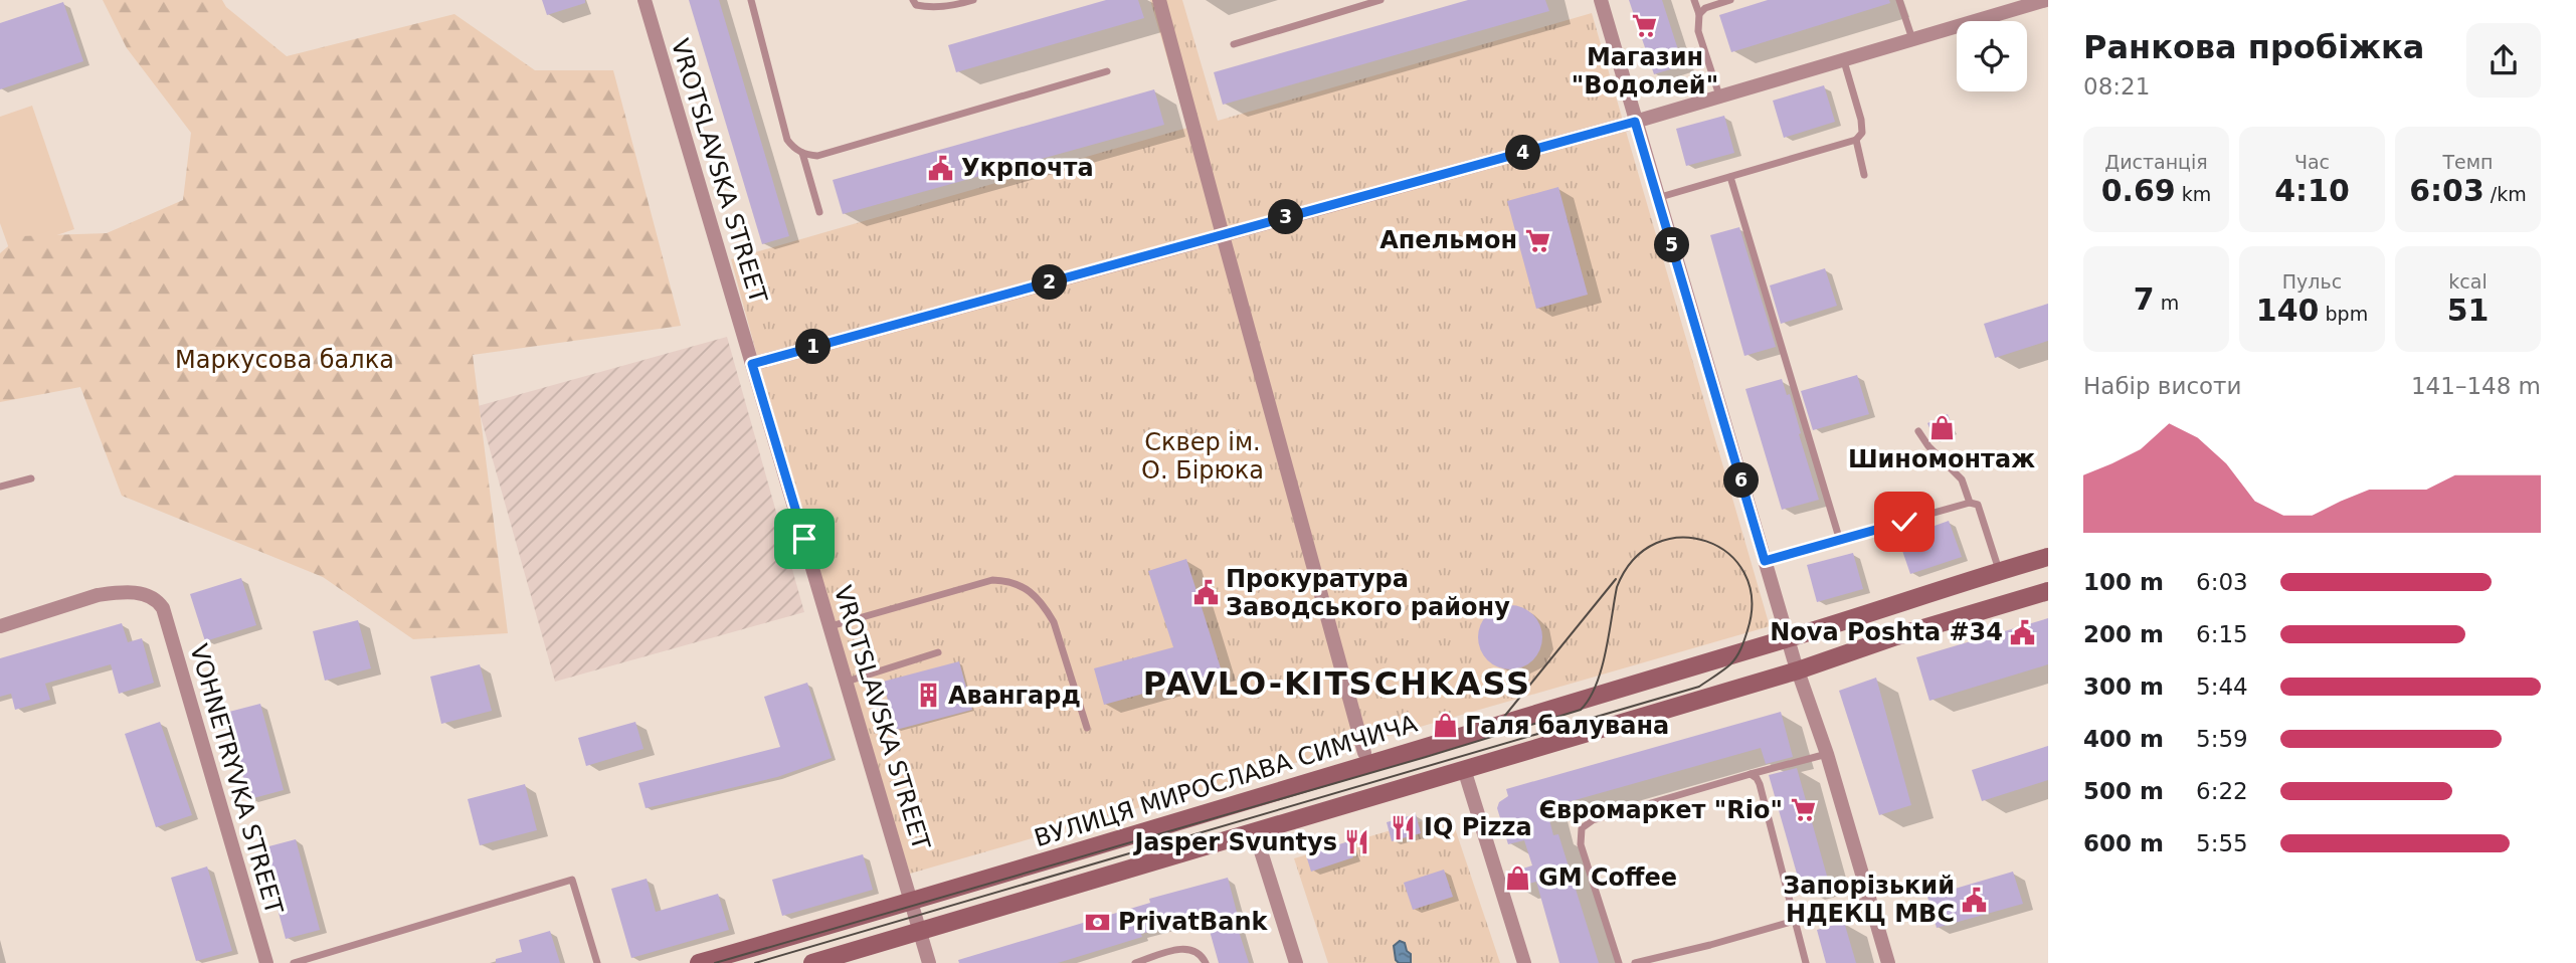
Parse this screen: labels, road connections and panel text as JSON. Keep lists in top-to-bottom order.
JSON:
{
  "streets": {
    "street": ["VROTSLAVSKA STREET", "VOHNETRYVKA STREET", "ВУЛИЦЯ МИРОСЛАВА СИМЧИЧА"]
  },
  "crossings": [
    ["VROTSLAVSKA STREET", "ВУЛИЦЯ МИРОСЛАВА СИМЧИЧА"]
  ],
  "districts": ["PAVLO-KITSCHKASS"],
  "parks": ["Маркусова балка", "Сквер ім. О. Бірюка"],
  "places": {
    "supermarket": ["Магазин \"Водолей\"", "Апельмон", "Євромаркет \"Rio\""],
    "public building": [
      "Укрпочта",
      "Прокуратура Заводського району",
      "Nova Poshta #34",
      "Запорізький НДЕКЦ МВС"
    ],
    "shop": ["Шиномонтаж", "Галя балувана", "GM Coffee"],
    "building": ["Авангард"],
    "restaurant": ["IQ Pіzza", "Jasper Svuntys"],
    "bank": ["PrivatBank"]
  },
  "page": {
    "heading": ["Ранкова пробіжка", "08:21"],
    "stats": [
      ["Дистанція", "0.69 km"],
      ["Час", "4:10"],
      ["Темп", "6:03 /km"],
      ["7 m"],
      ["Пульс", "140 bpm"],
      ["kcal", "51"]
    ],
    "pins": [
      "4",
      "3",
      "5",
      "2",
      "1",
      "6"
    ],
    "chart": ["Набір висоти", "141–148 m"],
    "list": [
      {
        "name": "100 m",
        "note": "6:03"
      },
      {
        "name": "200 m",
        "note": "6:15"
      },
      {
        "name": "300 m",
        "note": "5:44"
      },
      {
        "name": "400 m",
        "note": "5:59"
      },
      {
        "name": "500 m",
        "note": "6:22"
      },
      {
        "name": "600 m",
        "note": "5:55"
      }
    ]
  }
}
